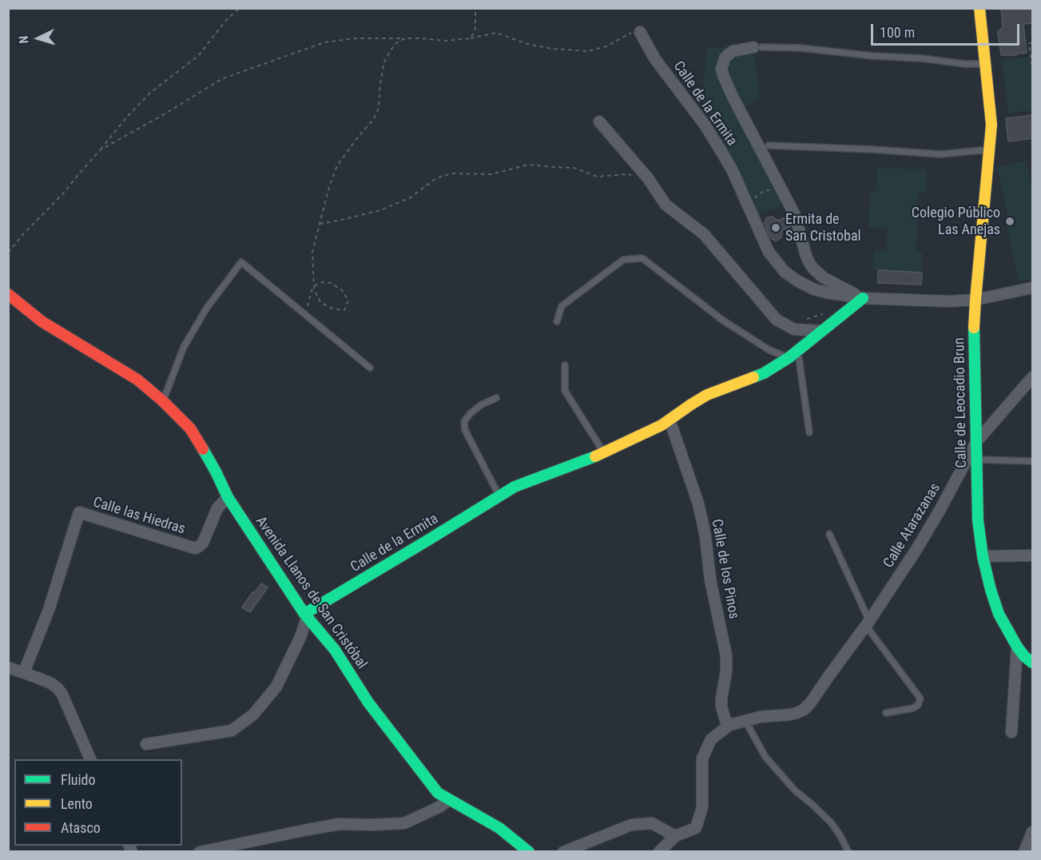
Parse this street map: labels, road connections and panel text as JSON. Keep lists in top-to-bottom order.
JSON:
{
  "streets": {
    "street": [
      "Calle de la Ermita",
      "Calle de Leocadio Brun",
      "Calle las Hiedras",
      "Calle Atarazanas",
      "Calle de los Pinos",
      "Avenida Llanos de San Cristóbal"
    ]
  },
  "crossings": [
    ["Calle de la Ermita", "Calle de Leocadio Brun"],
    ["Calle de la Ermita", "Calle de los Pinos"],
    ["Calle de la Ermita", "Avenida Llanos de San Cristóbal"],
    ["Calle de Leocadio Brun", "Calle Atarazanas"],
    ["Calle las Hiedras", "Avenida Llanos de San Cristóbal"],
    ["Calle Atarazanas", "Calle de los Pinos"]
  ],
  "places": ["Colegio Público Las Anejas", "Ermita de San Cristobal"],
  "legend": ["Fluido", "Lento", "Atasco"],
  "scale_bar": "100 m",
  "north": "left"
}
